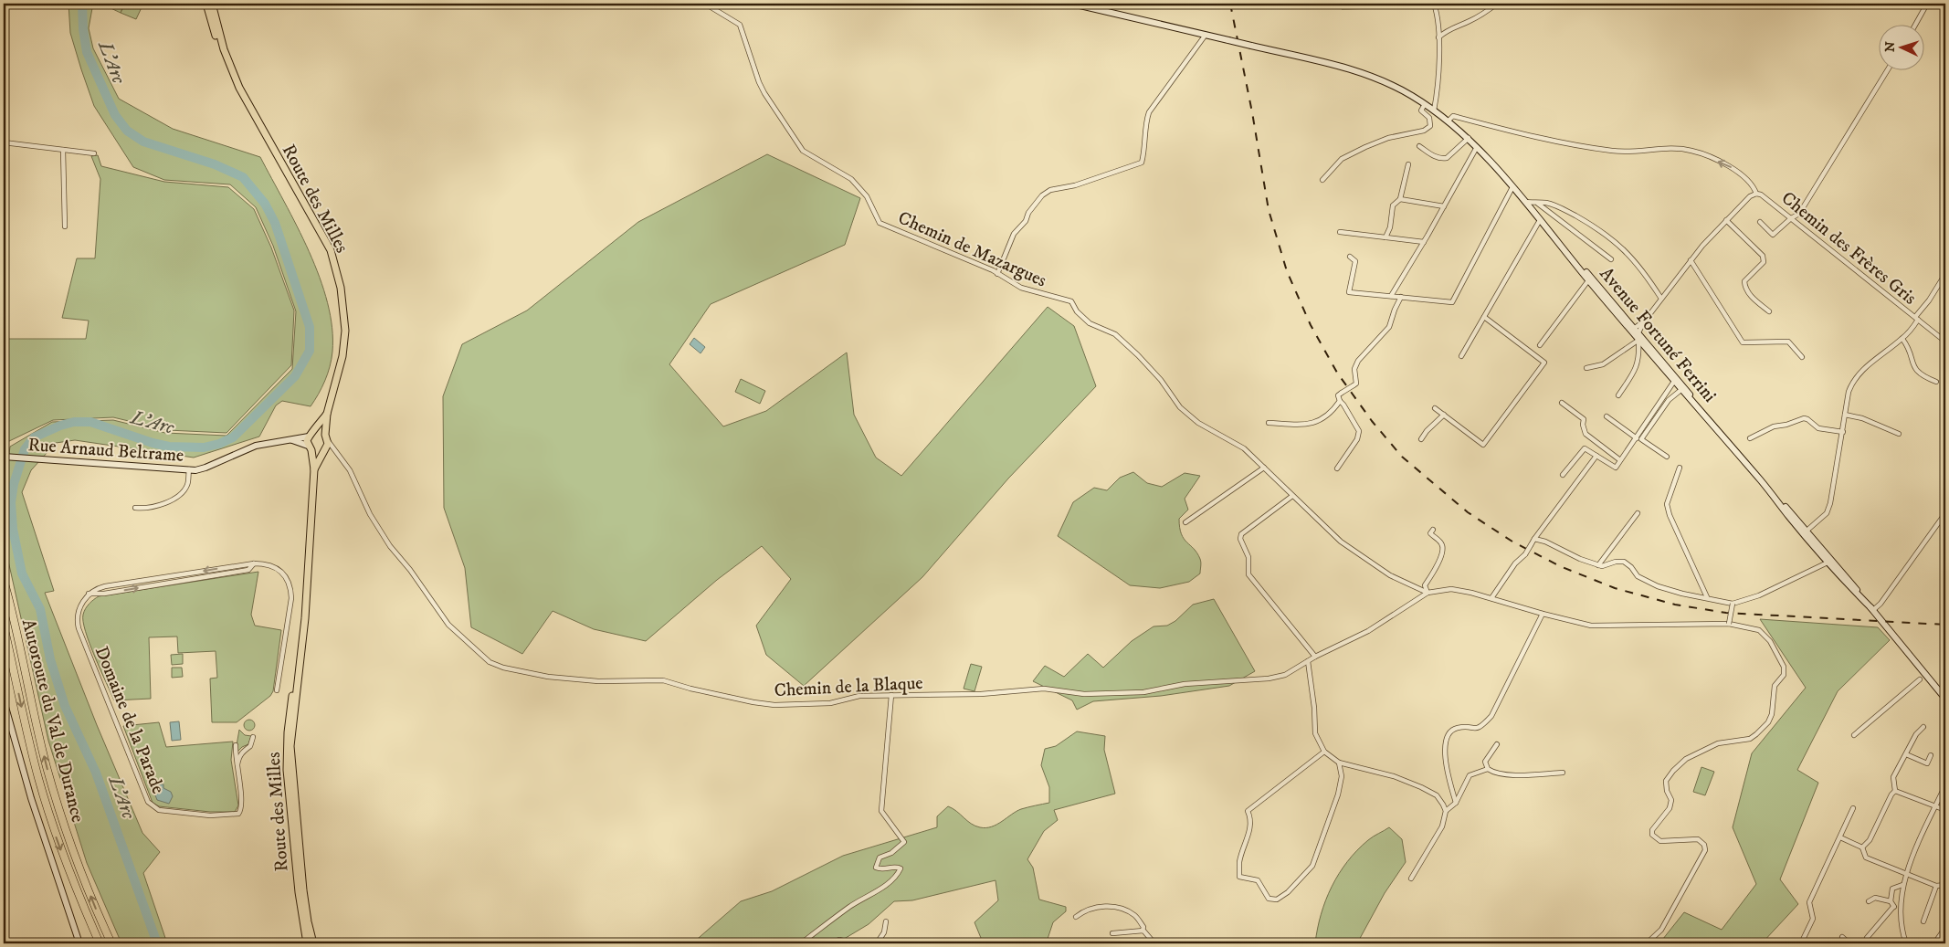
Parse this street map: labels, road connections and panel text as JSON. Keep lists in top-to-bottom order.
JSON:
{
  "streets": {
    "highway": ["Autoroute du Val de Durance"],
    "main road": ["Route des Milles", "Avenue Fortuné Ferrini", "Rue Arnaud Beltrame"],
    "street": [
      "Chemin des Frères Gris",
      "Chemin de Mazargues",
      "Chemin de la Blaque",
      "Domaine de la Parade"
    ]
  },
  "crossings": [
    ["Chemin des Frères Gris", "Avenue Fortuné Ferrini"],
    ["Chemin de Mazargues", "Chemin de la Blaque"],
    ["Rue Arnaud Beltrame", "Chemin de la Blaque"]
  ],
  "one_way": ["Chemin des Frères Gris"],
  "water": ["L'Arc"],
  "north": "left"
}
